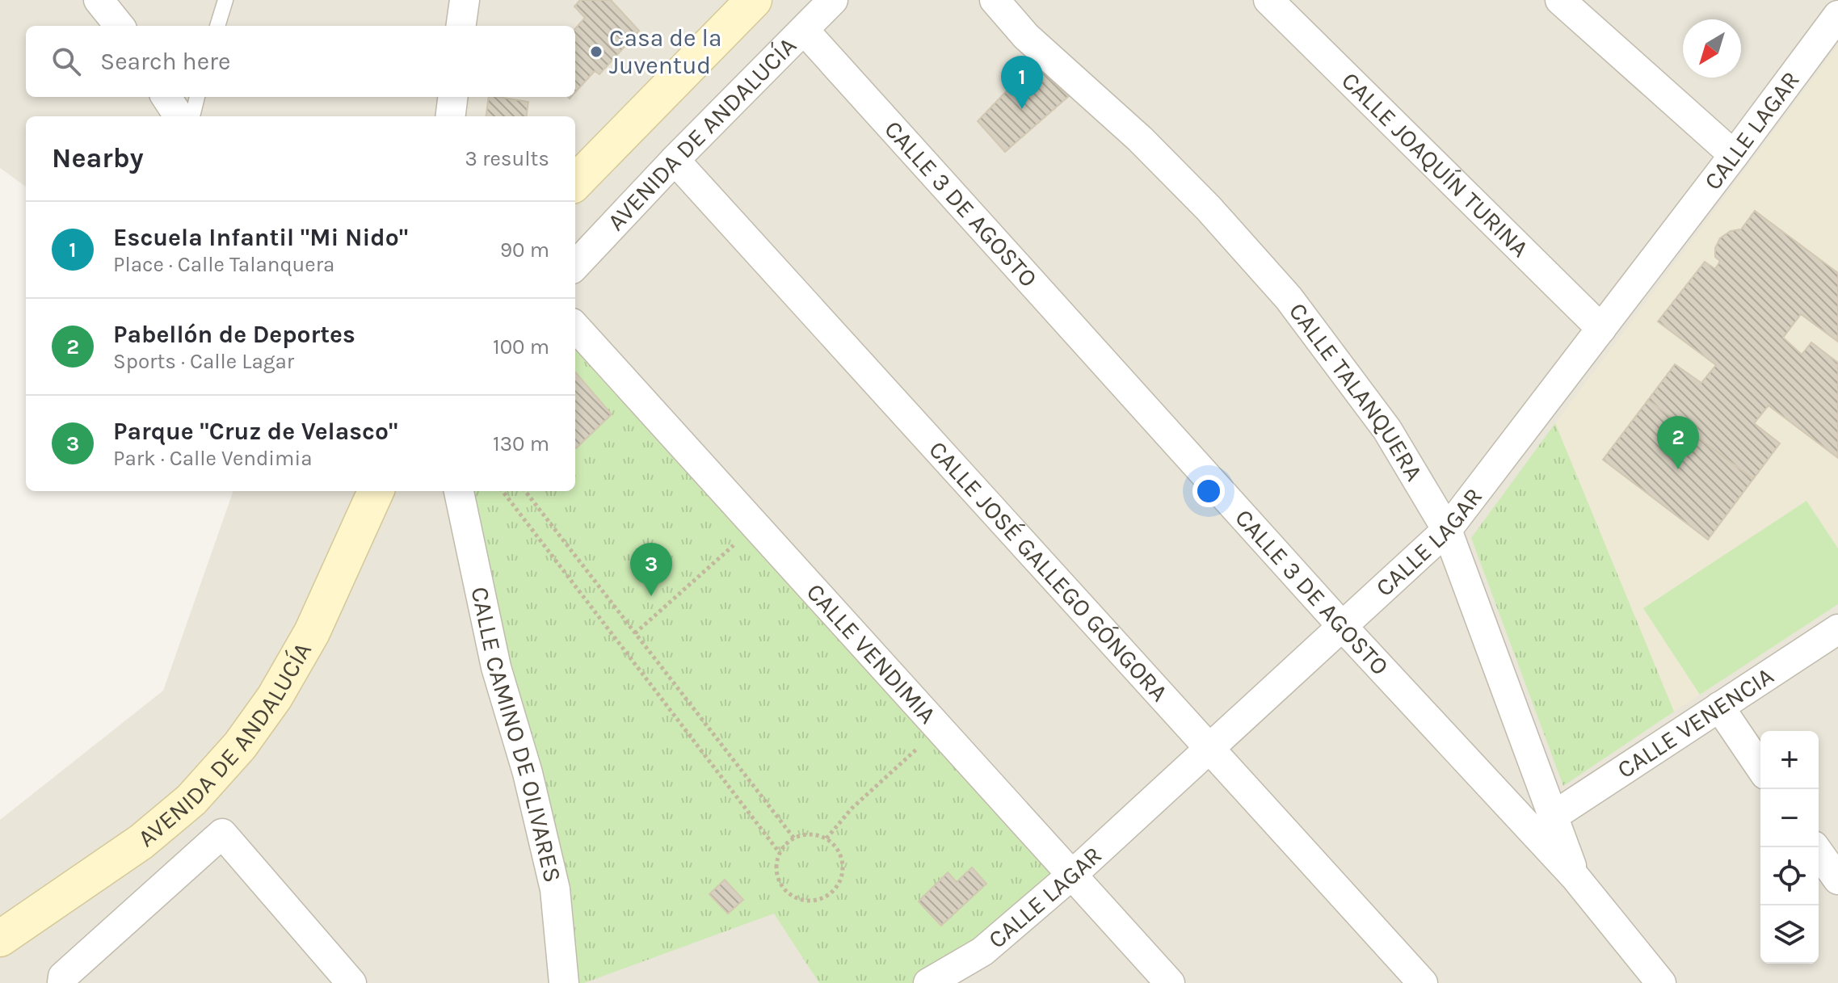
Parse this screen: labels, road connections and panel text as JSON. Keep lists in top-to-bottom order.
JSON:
{
  "streets": {
    "main road": ["AVENIDA DE ANDALUCÍA"],
    "street": [
      "CALLE LAGAR",
      "CALLE JOAQUÍN TURINA",
      "CALLE 3 DE AGOSTO",
      "CALLE TALANQUERA",
      "CALLE JOSÉ GALLEGO GÓNGORA",
      "CALLE VENDIMIA",
      "CALLE VENENCIA",
      "CALLE CAMINO DE OLIVARES"
    ]
  },
  "crossings": [
    ["CALLE LAGAR", "CALLE JOAQUÍN TURINA"],
    ["CALLE LAGAR", "CALLE 3 DE AGOSTO"],
    ["CALLE LAGAR", "CALLE TALANQUERA"],
    ["CALLE LAGAR", "CALLE JOSÉ GALLEGO GÓNGORA"],
    ["CALLE LAGAR", "CALLE VENDIMIA"],
    ["AVENIDA DE ANDALUCÍA", "CALLE 3 DE AGOSTO"],
    ["AVENIDA DE ANDALUCÍA", "CALLE JOSÉ GALLEGO GÓNGORA"],
    ["CALLE 3 DE AGOSTO", "CALLE TALANQUERA"],
    ["CALLE TALANQUERA", "CALLE VENENCIA"]
  ],
  "places": ["Casa de la Juventud"],
  "north": "bottom left",
  "page": {
    "search": "Search here",
    "pins": ["1", "2", "3"],
    "heading": ["Nearby", "3 results"],
    "list": [
      {
        "mark": "1",
        "name": "Escuela Infantil \"Mi Nido\"",
        "note": "Place · Calle Talanquera",
        "value": "90 m"
      },
      {
        "mark": "2",
        "name": "Pabellón de Deportes",
        "note": "Sports · Calle Lagar",
        "value": "100 m"
      },
      {
        "mark": "3",
        "name": "Parque \"Cruz de Velasco\"",
        "note": "Park · Calle Vendimia",
        "value": "130 m"
      }
    ],
    "map_buttons": ["+", "−"]
  }
}
